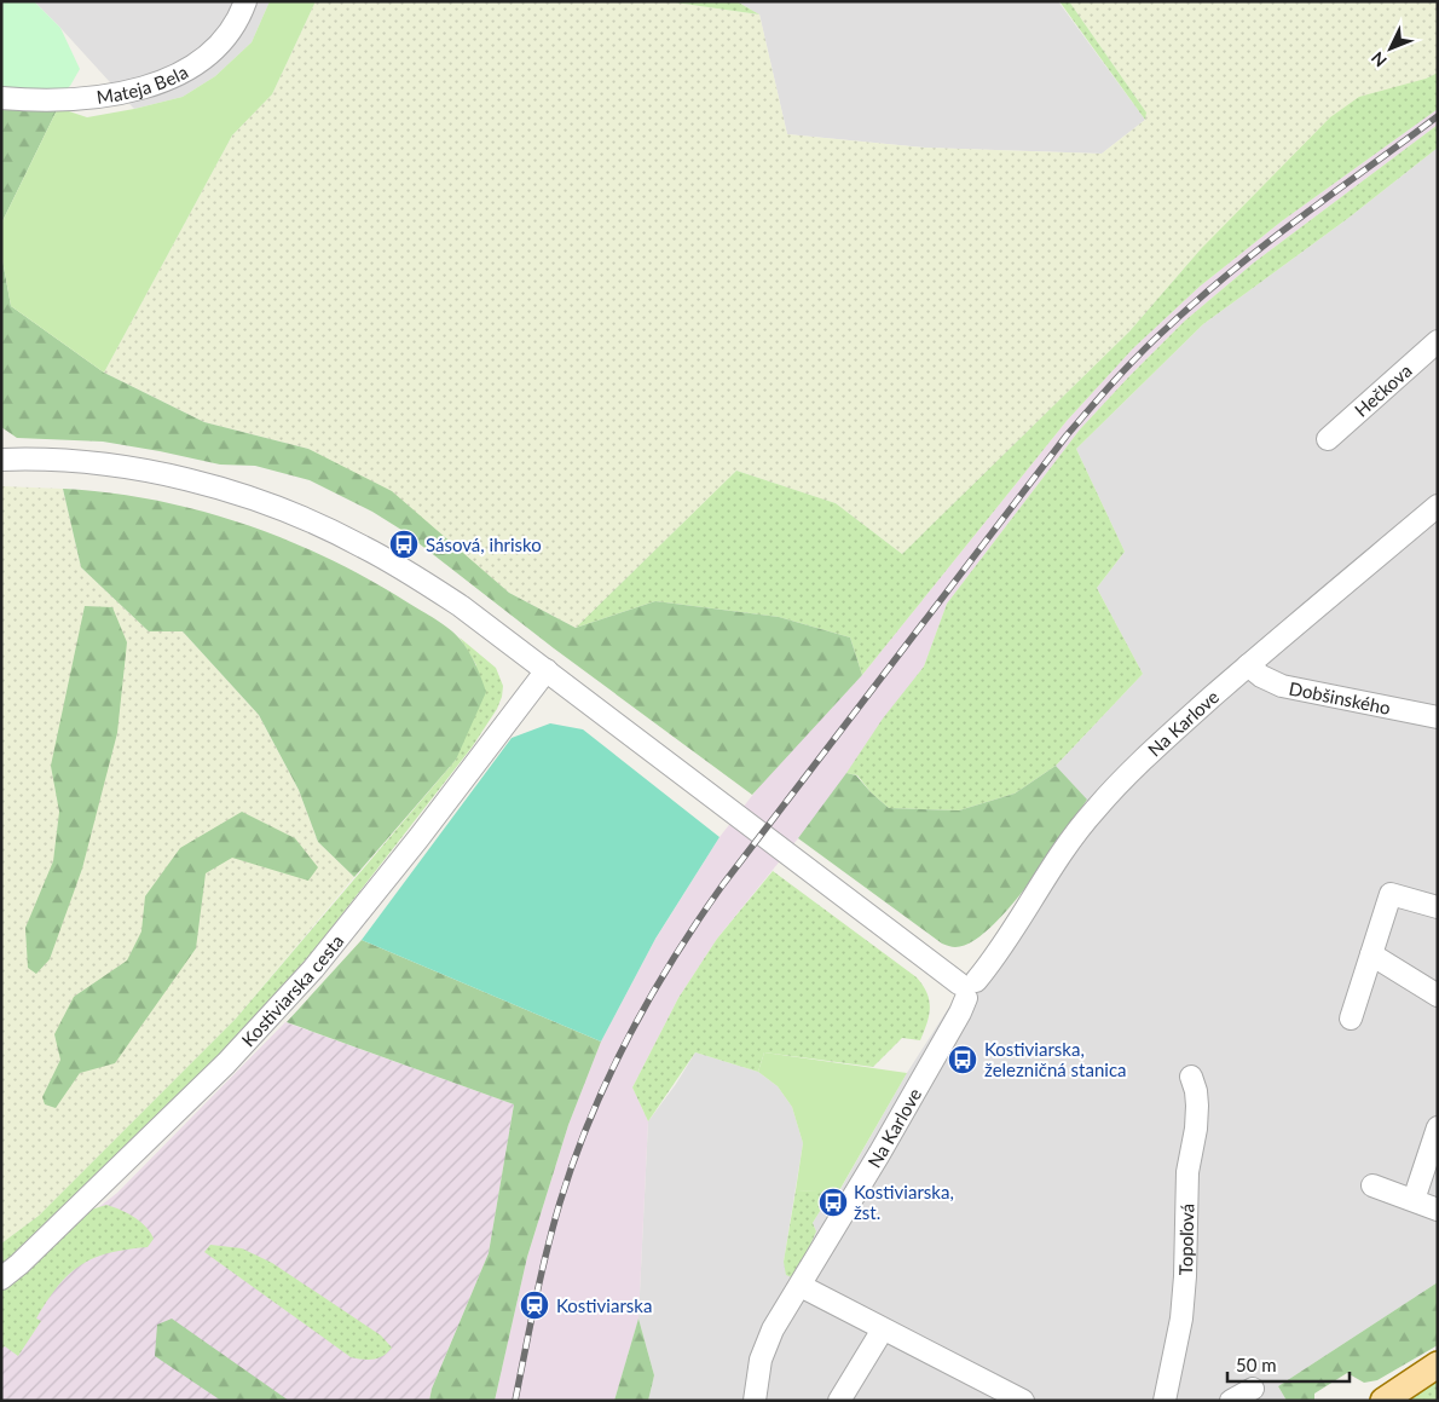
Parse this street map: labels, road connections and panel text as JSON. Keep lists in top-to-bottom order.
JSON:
{
  "streets": {
    "street": [
      "Mateja Bela",
      "Hečkova",
      "Dobšinského",
      "Na Karlove",
      "Kostiviarska cesta",
      "Topoľová"
    ]
  },
  "crossings": [
    ["Dobšinského", "Na Karlove"]
  ],
  "places": {
    "bus stop": ["Sásová, ihrisko", "Kostiviarska, železničná stanica", "Kostiviarska, žst."],
    "station": ["Kostiviarska"]
  },
  "scale_bar": "50 m",
  "north": "bottom left"
}
